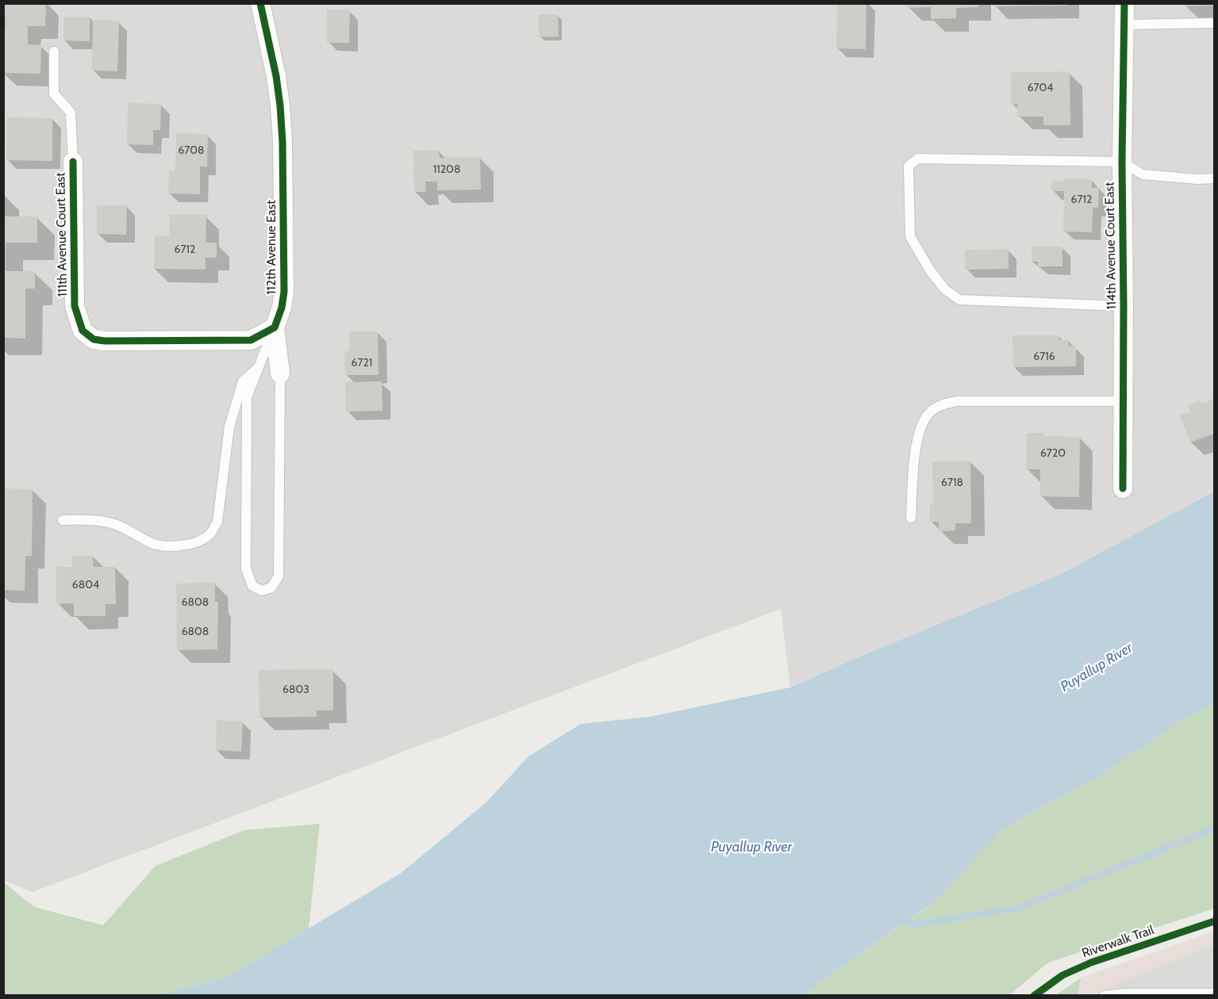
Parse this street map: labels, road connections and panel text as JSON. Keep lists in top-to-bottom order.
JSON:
{
  "streets": {
    "street": ["111th Avenue Court East", "114th Avenue Court East", "112th Avenue East"],
    "cycle path": ["Riverwalk Trail"]
  },
  "crossings": [
    ["111th Avenue Court East", "112th Avenue East"]
  ],
  "water": ["Puyallup River"],
  "house_numbers": [
    "6704",
    "6708",
    "11208",
    "6712",
    "6712",
    "6716",
    "6721",
    "6720",
    "6718",
    "6804",
    "6808",
    "6808",
    "6803"
  ]
}
